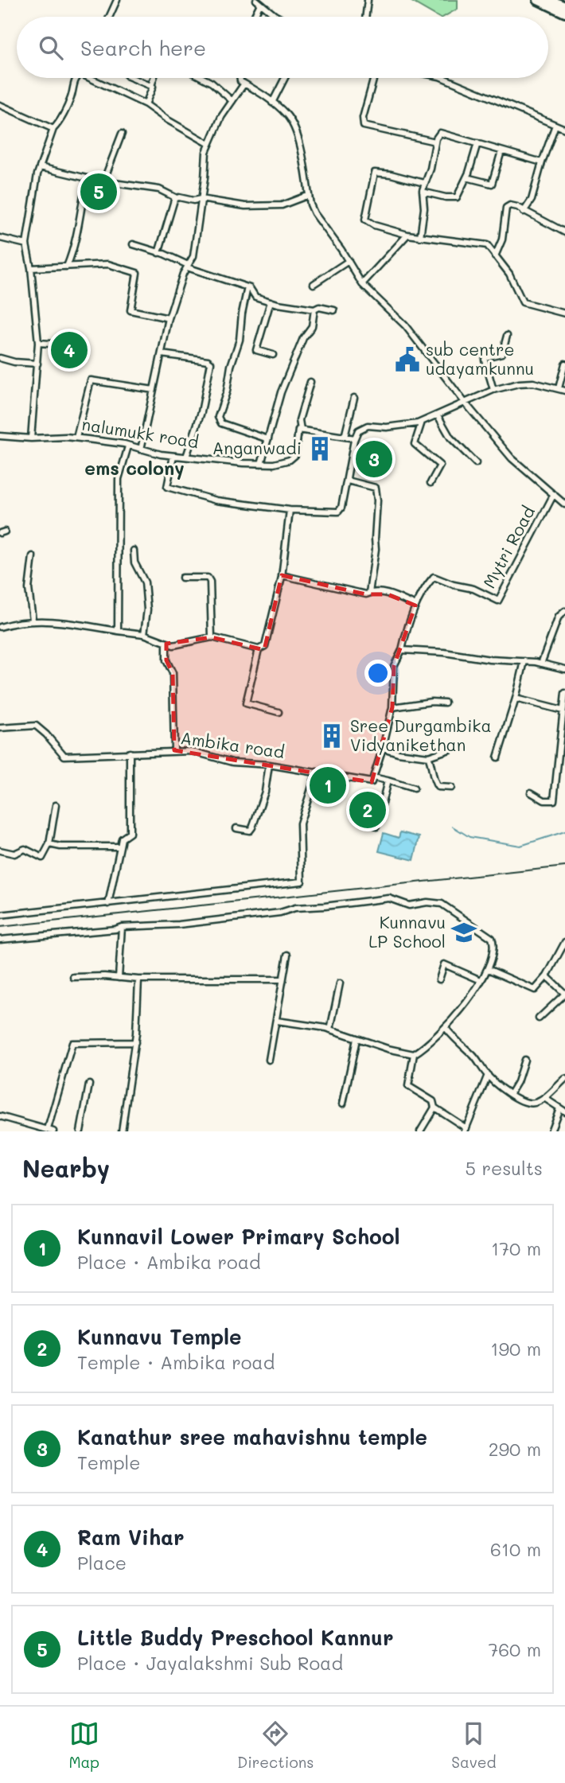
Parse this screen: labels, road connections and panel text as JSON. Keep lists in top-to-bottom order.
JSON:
{
  "streets": {
    "street": ["nalumukk road", "Mytri Road", "Ambika road"]
  },
  "districts": ["ems colony"],
  "places": {
    "public building": ["sub centre udayamkunnu"],
    "building": ["Anganwadi", "Sree Durgambika Vidyanikethan"],
    "school or university": ["Kunnavu LP School"]
  },
  "page": {
    "search": "Search here",
    "pins": [
      "5",
      "4",
      "3",
      "1",
      "2"
    ],
    "heading": ["Nearby", "5 results"],
    "list": [
      {
        "mark": "1",
        "name": "Kunnavil Lower Primary School",
        "note": "Place · Ambika road",
        "value": "170 m"
      },
      {
        "mark": "2",
        "name": "Kunnavu Temple",
        "note": "Temple · Ambika road",
        "value": "190 m"
      },
      {
        "mark": "3",
        "name": "Kanathur sree mahavishnu temple",
        "note": "Temple",
        "value": "290 m"
      },
      {
        "mark": "4",
        "name": "Ram Vihar",
        "note": "Place",
        "value": "610 m"
      },
      {
        "mark": "5",
        "name": "Little Buddy Preschool Kannur",
        "note": "Place · Jayalakshmi Sub Road",
        "value": "760 m"
      }
    ],
    "nav": ["Map", "Directions", "Saved"]
  }
}
